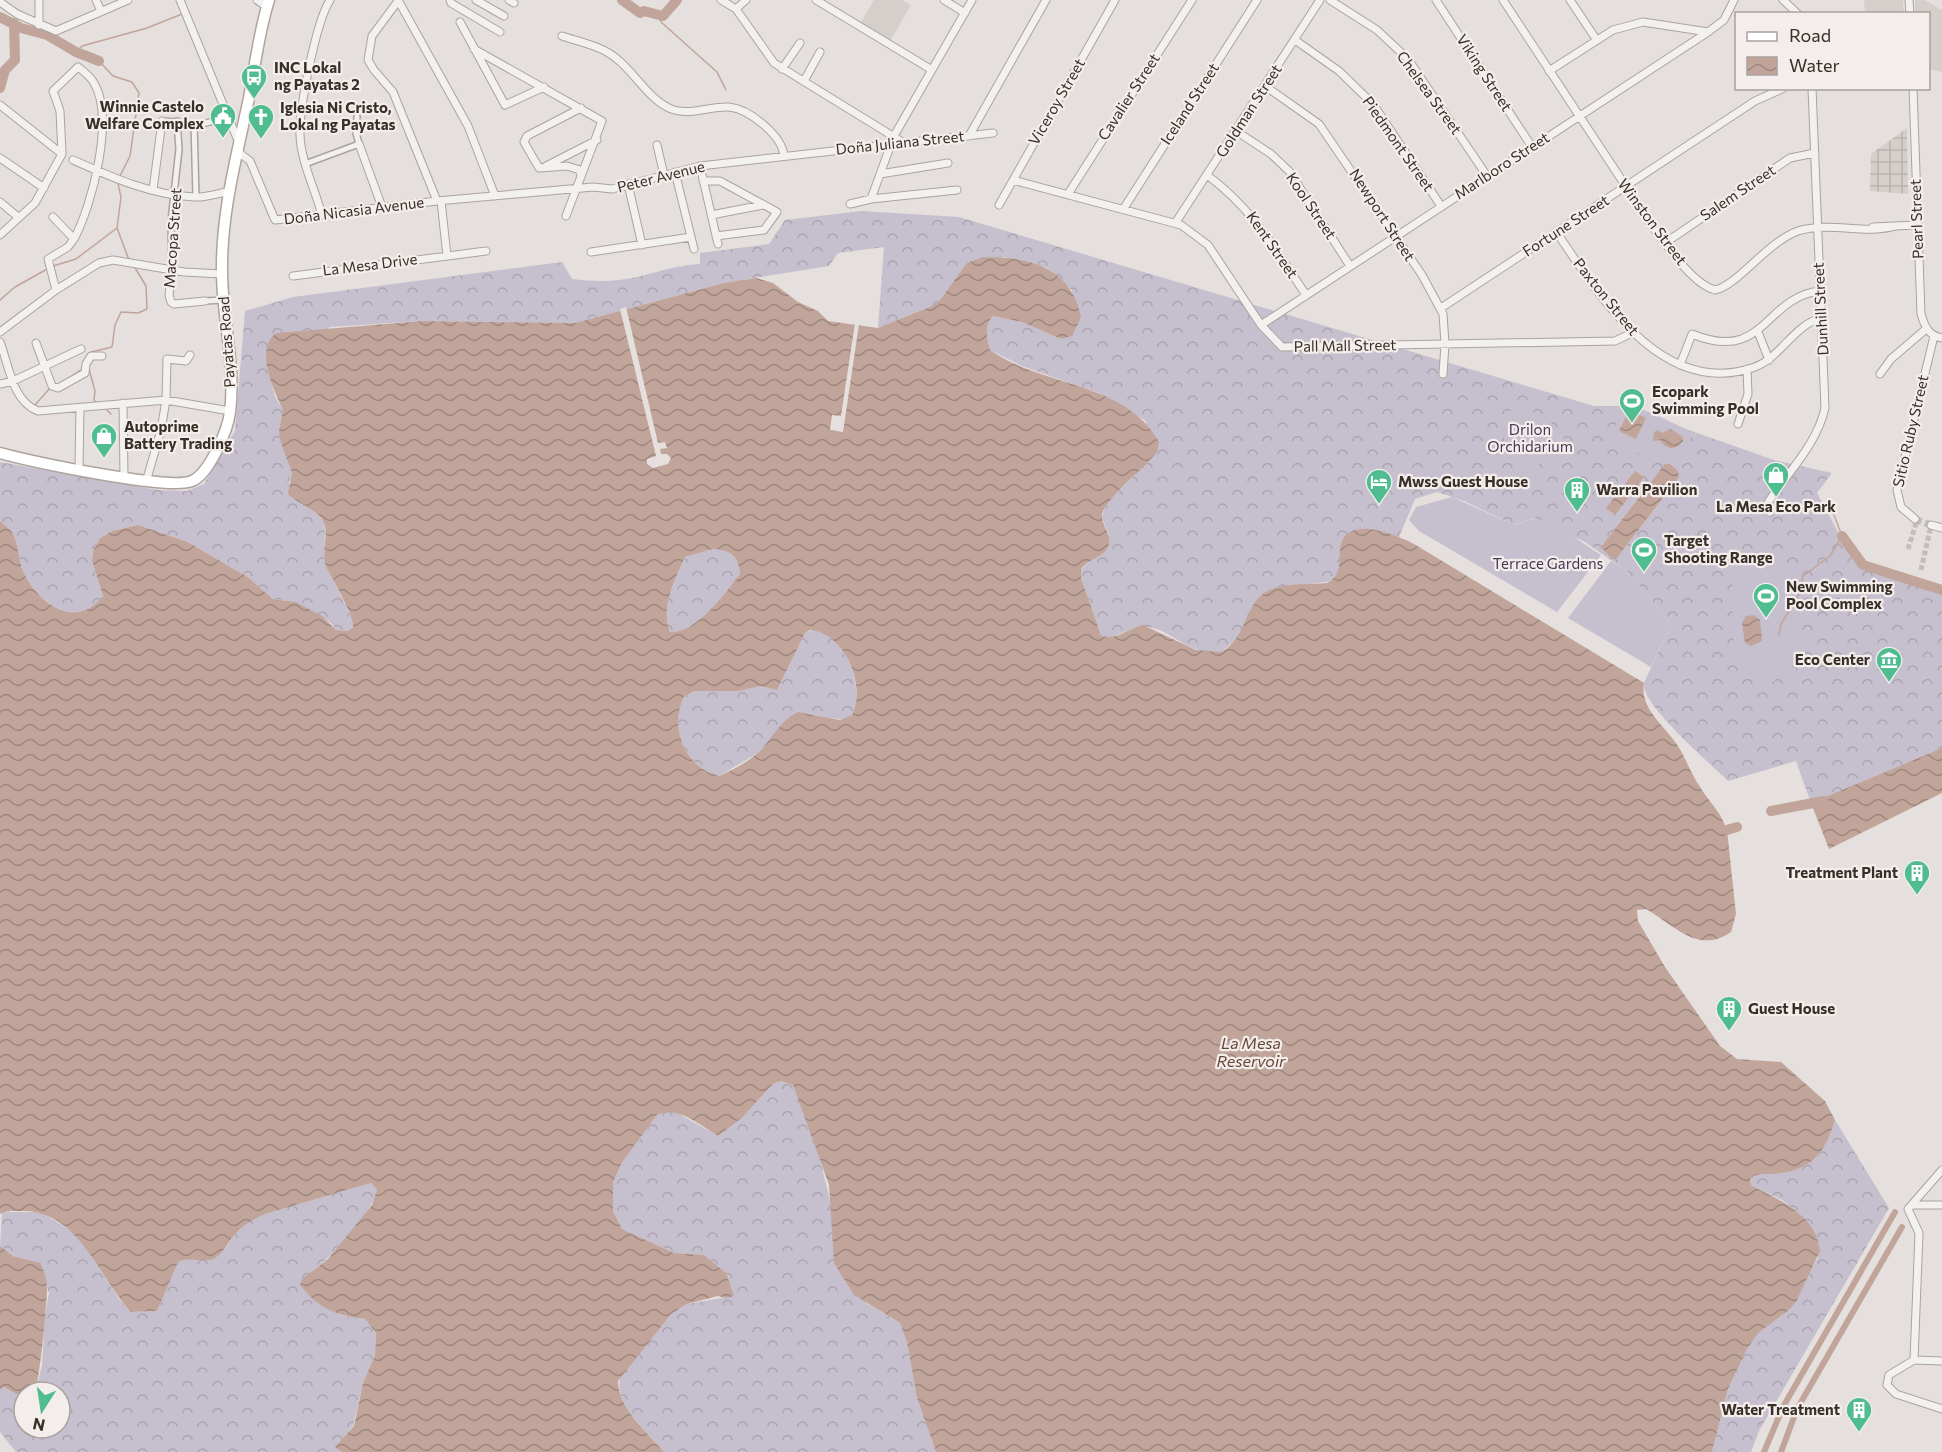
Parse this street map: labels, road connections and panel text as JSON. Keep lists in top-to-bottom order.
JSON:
{
  "streets": {
    "main road": ["Payatas Road"],
    "street": [
      "Viking Street",
      "Chelsea Street",
      "Cavalier Street",
      "Viceroy Street",
      "Iceland Street",
      "Goldman Street",
      "Doña Juliana Street",
      "Piedmont Street",
      "Marlboro Street",
      "Peter Avenue",
      "Salem Street",
      "Kool Street",
      "Doña Nicasia Avenue",
      "Newport Street",
      "Pearl Street",
      "Winston Street",
      "Fortune Street",
      "Macopa Street",
      "Kent Street",
      "La Mesa Drive",
      "Paxton Street",
      "Dunhill Street",
      "Pall Mall Street",
      "Sitio Ruby Street"
    ]
  },
  "crossings": [
    ["Viking Street", "Marlboro Street"],
    ["Chelsea Street", "Marlboro Street"],
    ["Cavalier Street", "Pall Mall Street"],
    ["Viceroy Street", "Pall Mall Street"],
    ["Iceland Street", "Pall Mall Street"],
    ["Goldman Street", "Piedmont Street"],
    ["Goldman Street", "Kool Street"],
    ["Goldman Street", "Newport Street"],
    ["Goldman Street", "Kent Street"],
    ["Goldman Street", "Pall Mall Street"],
    ["Doña Juliana Street", "Peter Avenue"],
    ["Piedmont Street", "Marlboro Street"],
    ["Marlboro Street", "Kool Street"],
    ["Marlboro Street", "Newport Street"],
    ["Marlboro Street", "Winston Street"],
    ["Marlboro Street", "Kent Street"],
    ["Marlboro Street", "Pall Mall Street"],
    ["Peter Avenue", "Doña Nicasia Avenue"],
    ["Salem Street", "Winston Street"],
    ["Salem Street", "Dunhill Street"],
    ["Doña Nicasia Avenue", "Payatas Road"],
    ["Newport Street", "Fortune Street"],
    ["Newport Street", "Pall Mall Street"],
    ["Pearl Street", "Winston Street"],
    ["Winston Street", "Fortune Street"],
    ["Winston Street", "Dunhill Street"],
    ["Fortune Street", "Paxton Street"],
    ["Macopa Street", "Payatas Road"],
    ["Paxton Street", "Dunhill Street"],
    ["Paxton Street", "Pall Mall Street"]
  ],
  "water": ["La Mesa Reservoir"],
  "parks": ["Drilon Orchidarium", "Terrace Gardens"],
  "places": {
    "bus stop": ["INC Lokal ng Payatas 2"],
    "public building": ["Winnie Castelo Welfare Complex"],
    "church": ["Iglesia Ni Cristo, Lokal ng Payatas"],
    "sports": ["Ecopark Swimming Pool", "Target Shooting Range", "New Swimming Pool Complex"],
    "shop": ["Autoprime Battery Trading", "La Mesa Eco Park"],
    "hotel": ["Mwss Guest House"],
    "building": [
      "Warra Pavilion",
      "Treatment Plant",
      "Guest House",
      "Water Treatment"
    ],
    "museum": ["Eco Center"]
  },
  "legend": ["Road", "Water"],
  "north": "bottom"
}
